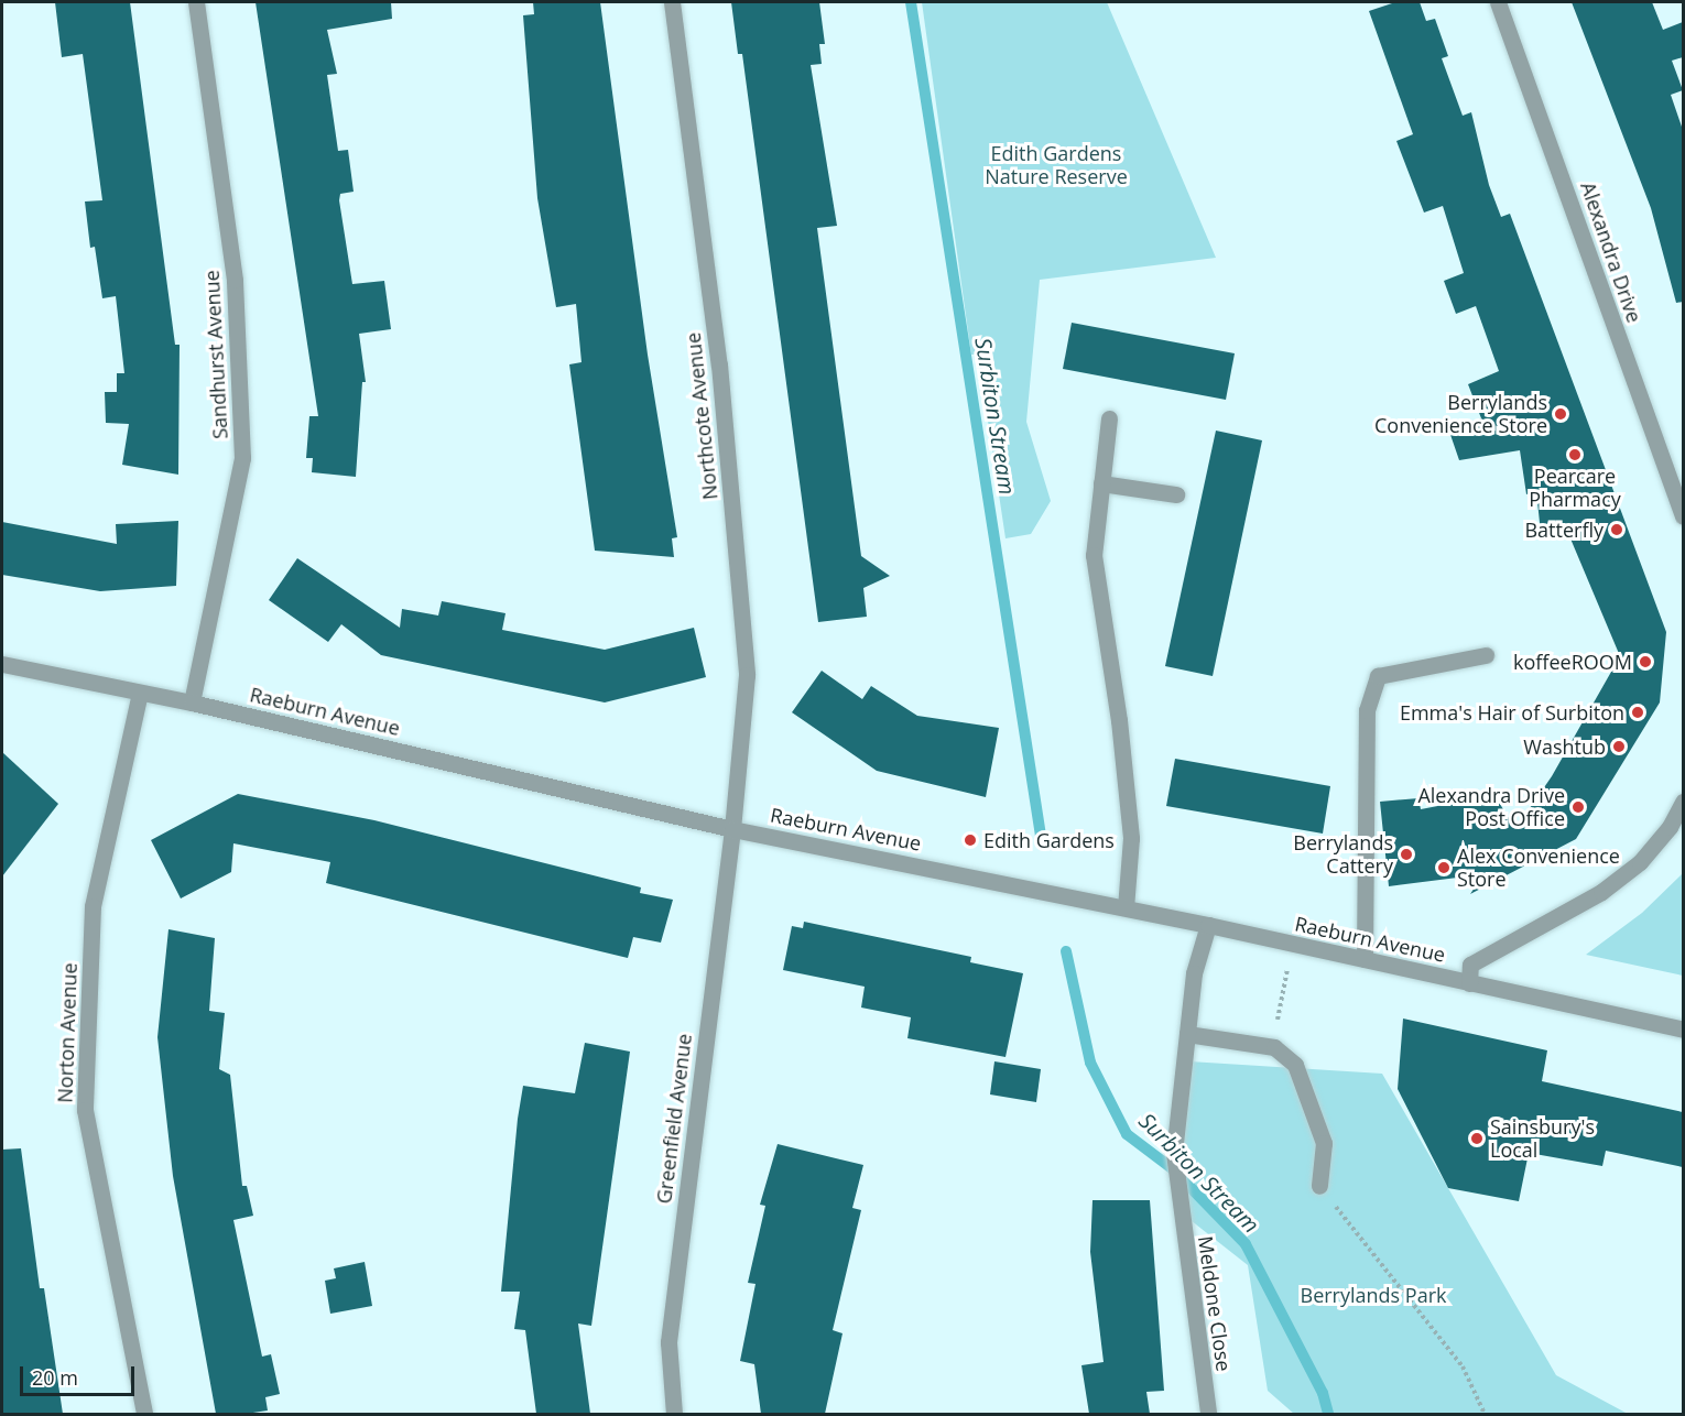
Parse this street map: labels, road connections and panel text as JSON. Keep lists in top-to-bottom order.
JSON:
{
  "streets": {
    "street": [
      "Alexandra Drive",
      "Sandhurst Avenue",
      "Northcote Avenue",
      "Raeburn Avenue",
      "Norton Avenue",
      "Greenfield Avenue",
      "Meldone Close"
    ]
  },
  "crossings": [
    ["Sandhurst Avenue", "Raeburn Avenue"],
    ["Northcote Avenue", "Raeburn Avenue"],
    ["Northcote Avenue", "Greenfield Avenue"],
    ["Raeburn Avenue", "Norton Avenue"],
    ["Raeburn Avenue", "Greenfield Avenue"],
    ["Raeburn Avenue", "Meldone Close"]
  ],
  "water": ["Surbiton Stream"],
  "parks": ["Edith Gardens Nature Reserve", "Berrylands Park"],
  "places": [
    "Berrylands Convenience Store",
    "Pearcare Pharmacy",
    "Batterfly",
    "koffeeROOM",
    "Emma's Hair of Surbiton",
    "Washtub",
    "Alexandra Drive Post Office",
    "Edith Gardens",
    "Berrylands Cattery",
    "Alex Convenience Store",
    "Sainsbury's Local"
  ],
  "scale_bar": "20 m"
}
